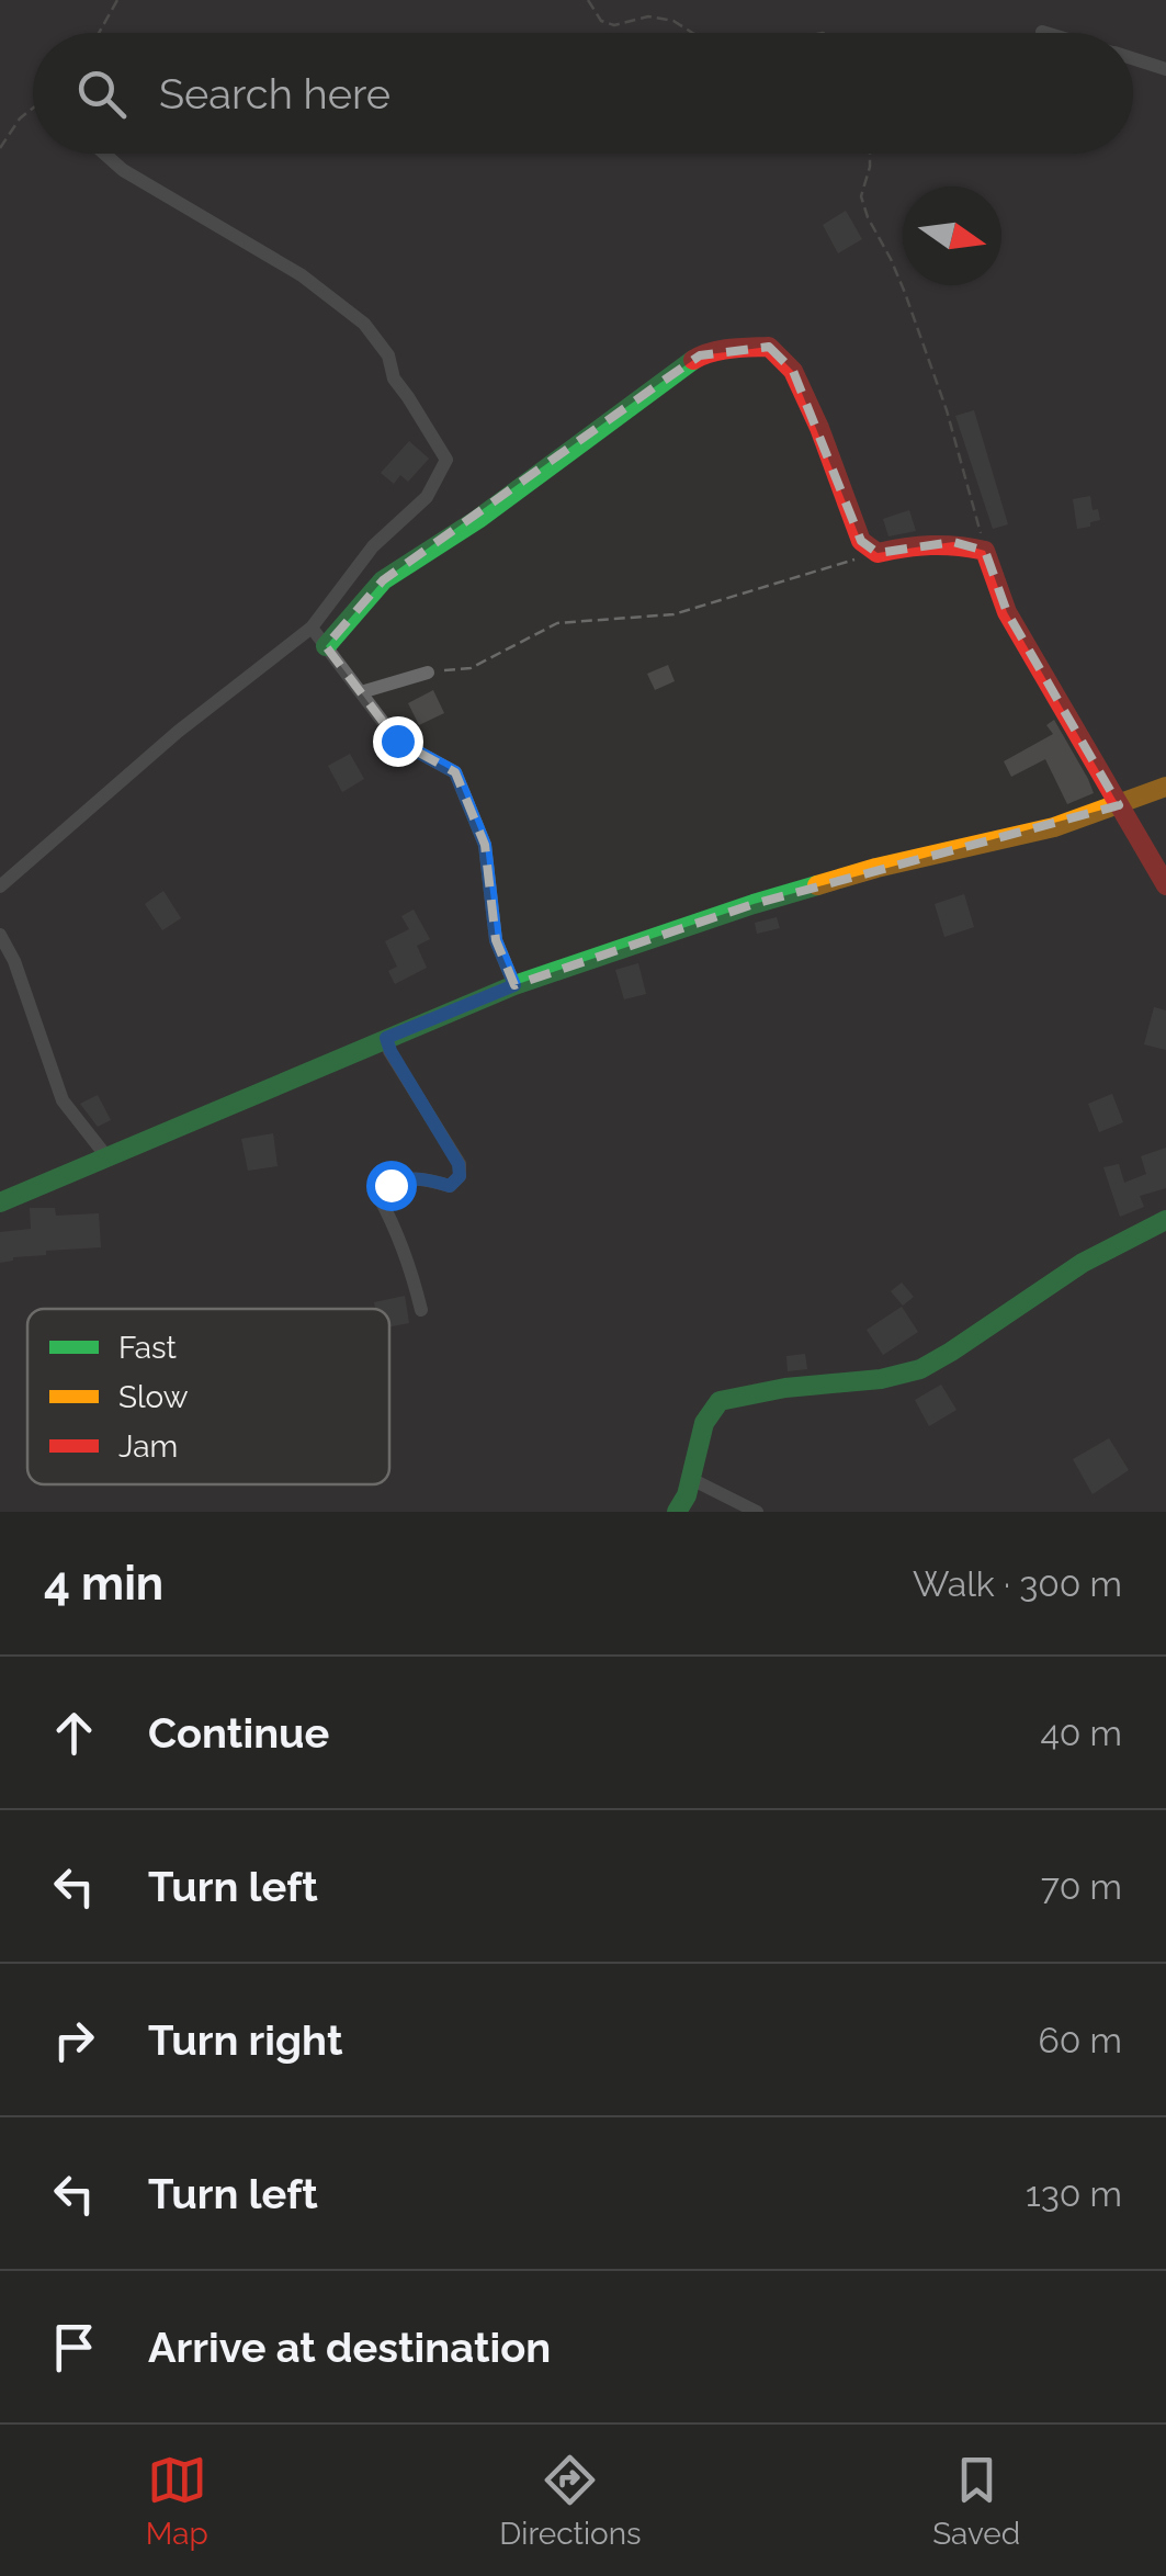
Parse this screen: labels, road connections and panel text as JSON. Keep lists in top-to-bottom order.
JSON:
{
  "legend": ["Fast", "Slow", "Jam"],
  "north": "right",
  "page": {
    "search": "Search here",
    "heading": ["4 min", "Walk · 300 m"],
    "list": [
      ["Continue", "40 m"],
      ["Turn left", "70 m"],
      ["Turn right", "60 m"],
      ["Turn left", "130 m"],
      "Arrive at destination"
    ],
    "nav": ["Map", "Directions", "Saved"]
  }
}
